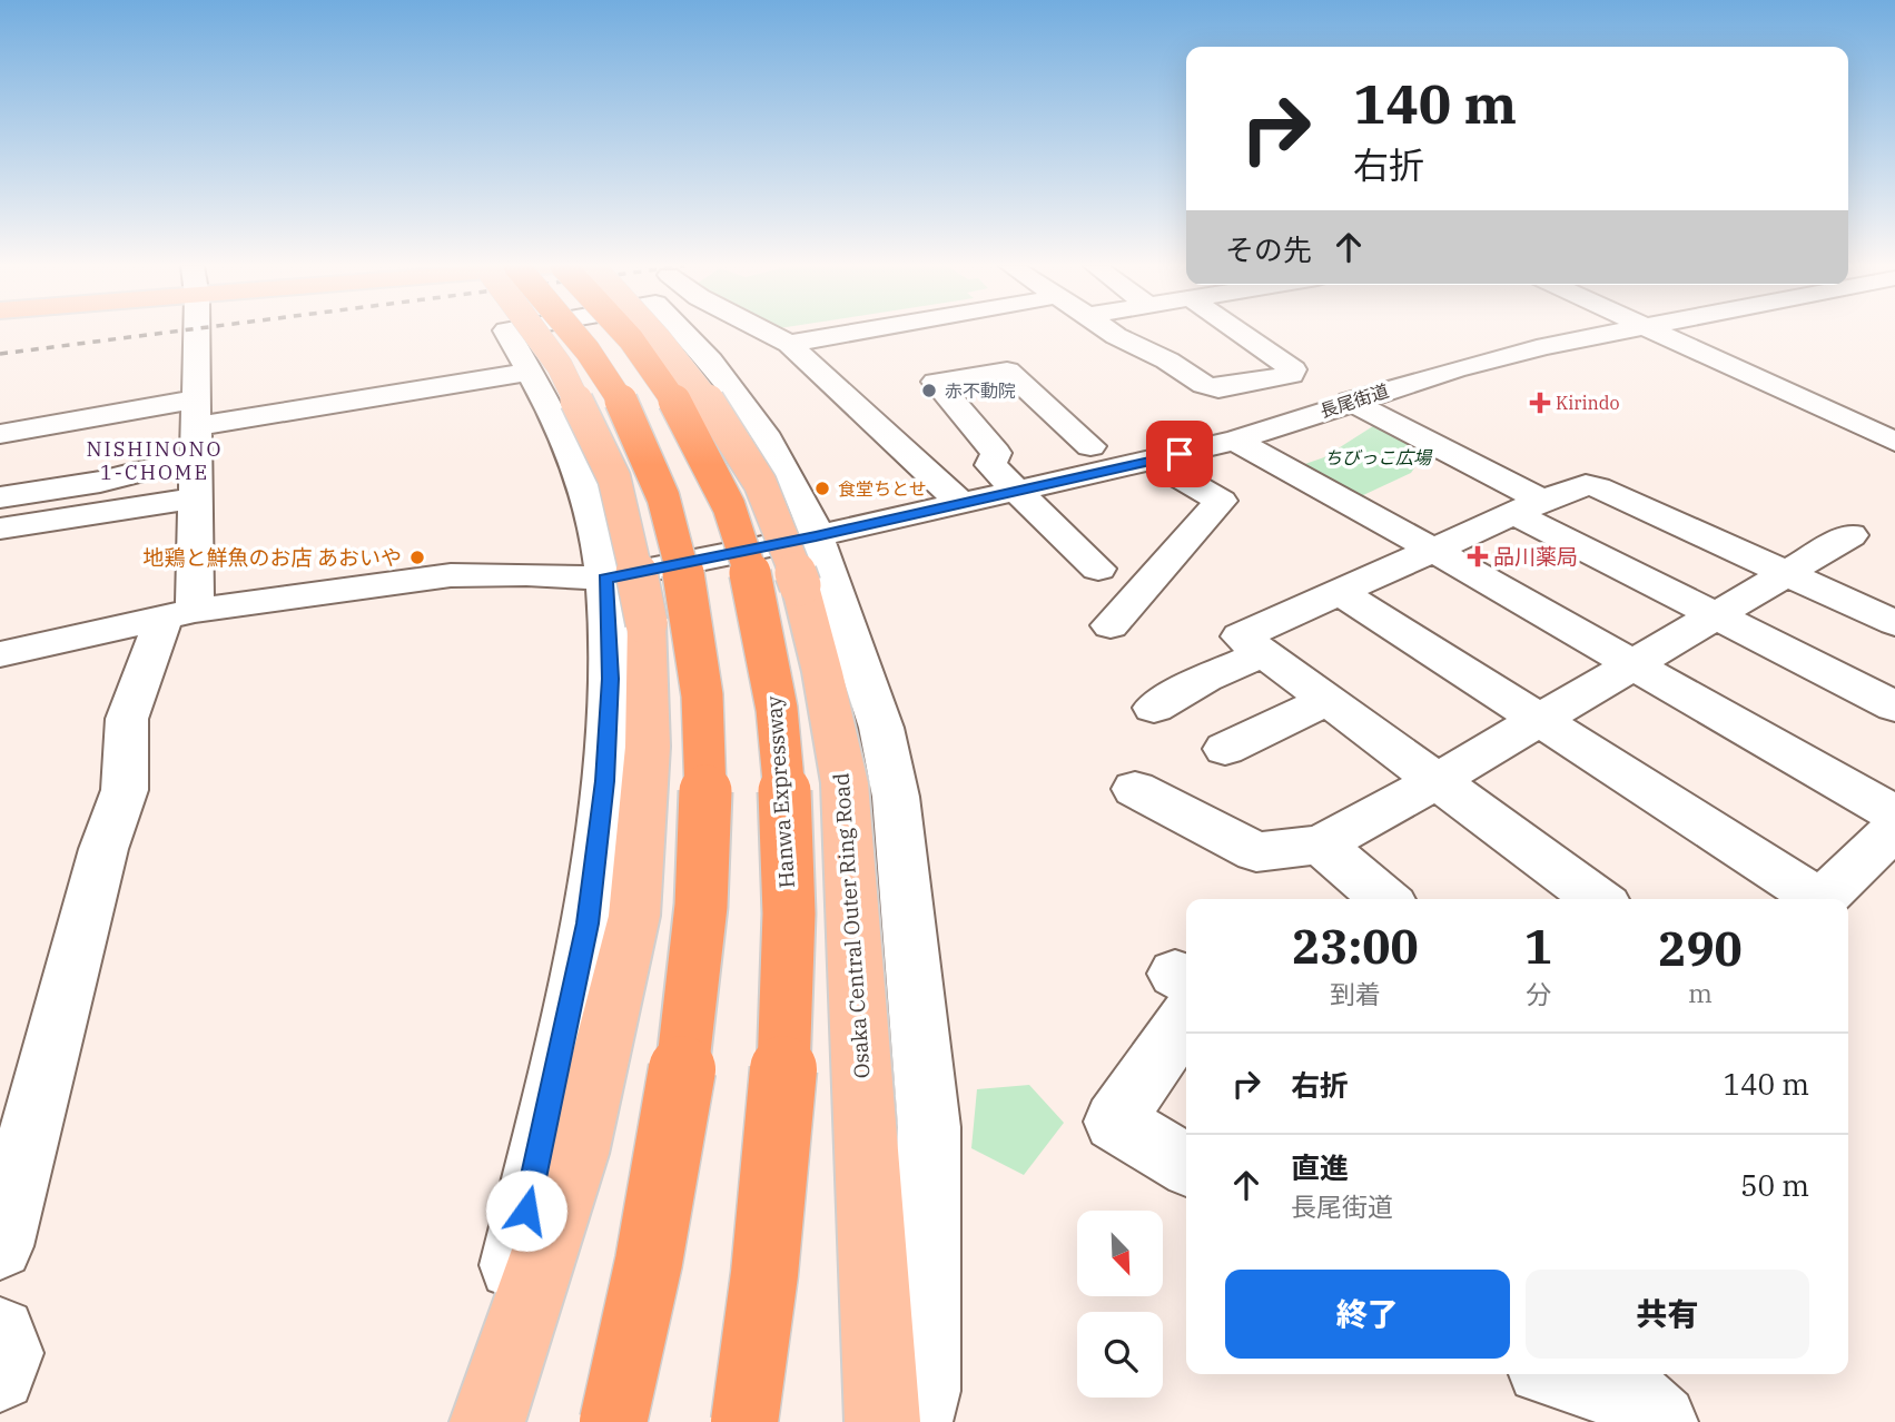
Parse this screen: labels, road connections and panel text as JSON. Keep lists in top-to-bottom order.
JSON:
{
  "streets": {
    "highway": ["Hanwa Expressway"],
    "main road": ["Osaka Central Outer Ring Road"],
    "street": ["長尾街道"]
  },
  "crossings": [
    ["長尾街道", "Osaka Central Outer Ring Road"]
  ],
  "districts": ["NISHINONO 1-CHOME"],
  "parks": ["ちびっこ広場"],
  "places": {
    "other": ["赤不動院", "食堂ちとせ", "地鶏と鮮魚のお店 あおいや"],
    "health": ["Kirindo", "品川薬局"]
  },
  "north": "bottom right",
  "page": {
    "turn": ["140 m", "右折"],
    "then": "その先",
    "eta": [
      "23:00",
      "到着",
      "1",
      "分",
      "290",
      "m"
    ],
    "list": [
      {
        "name": "右折",
        "value": "140 m"
      },
      {
        "name": "直進",
        "note": "長尾街道",
        "value": "50 m"
      }
    ],
    "buttons": ["終了", "共有"]
  }
}
